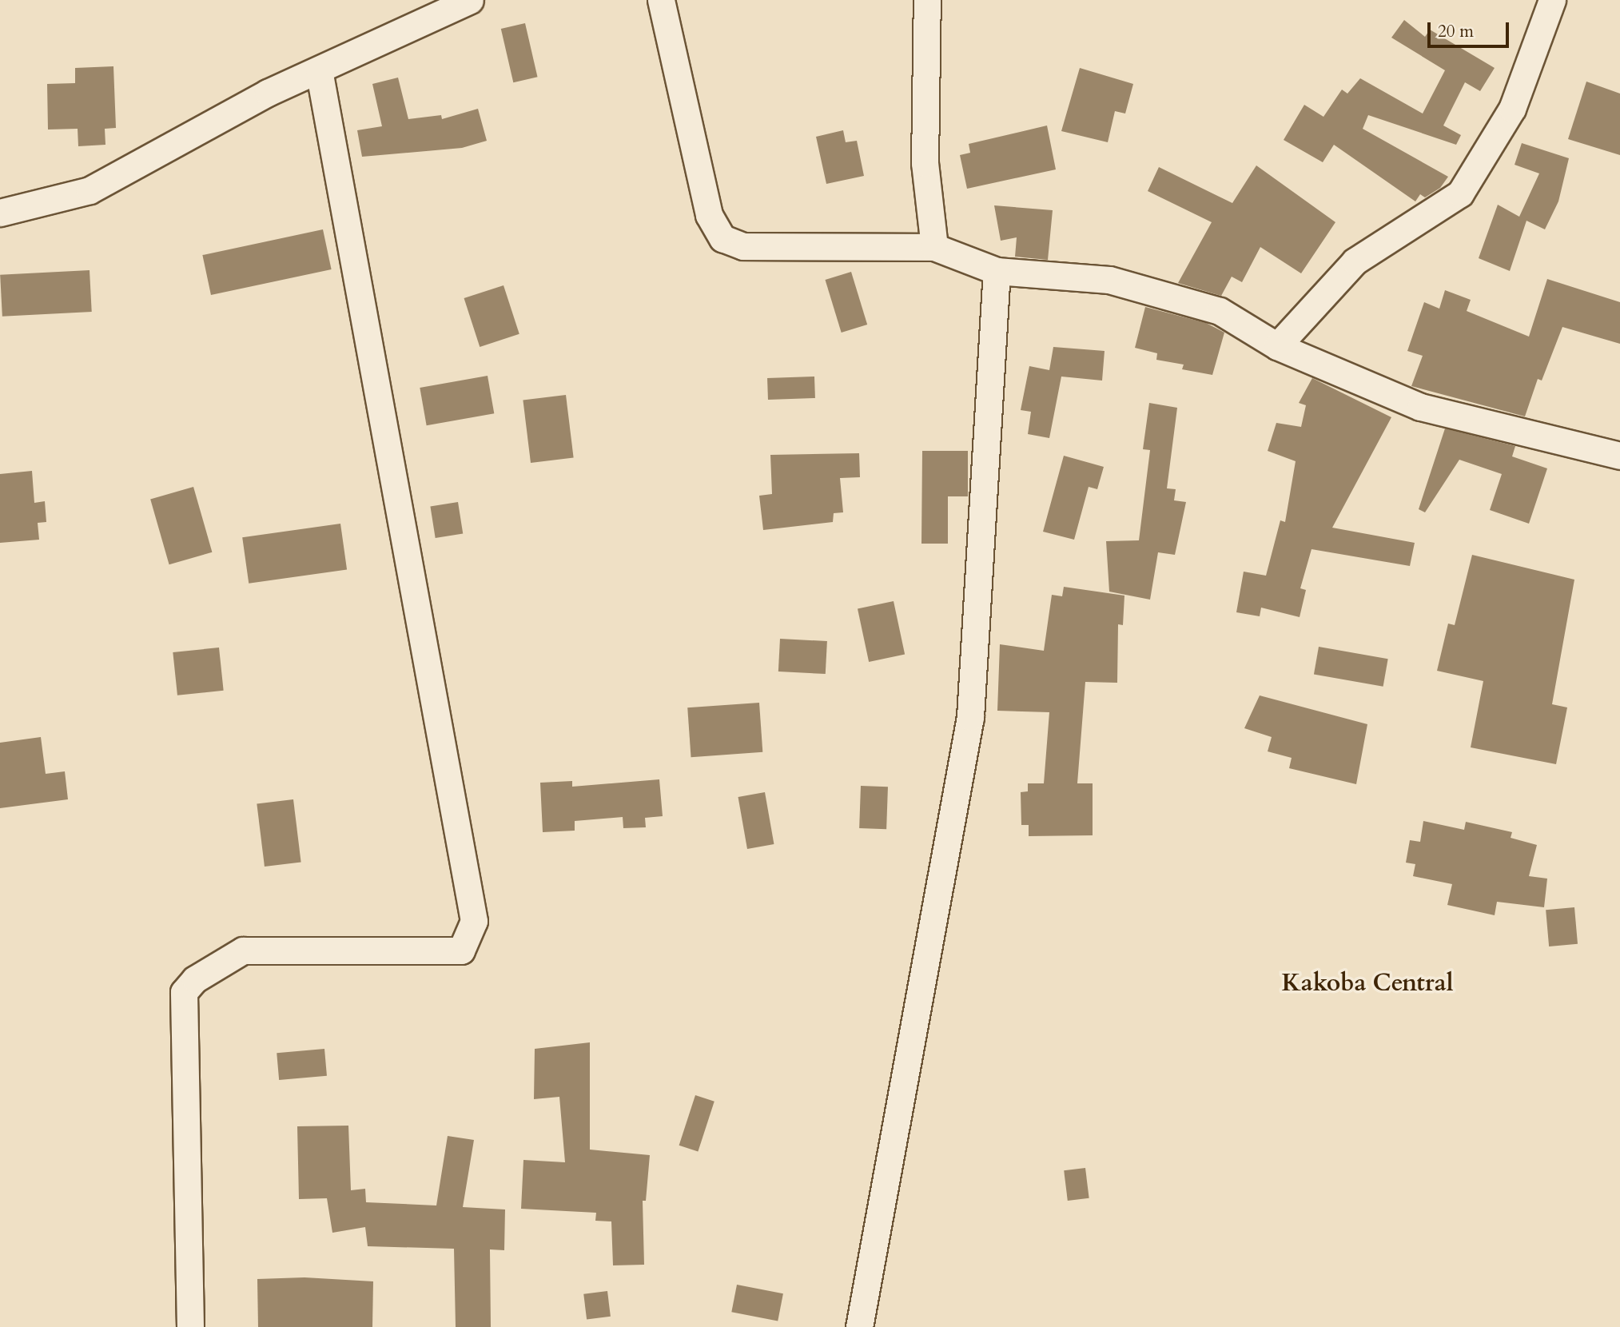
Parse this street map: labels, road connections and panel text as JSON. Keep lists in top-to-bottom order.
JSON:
{
  "districts": ["Kakoba Central"],
  "scale_bar": "20 m"
}
